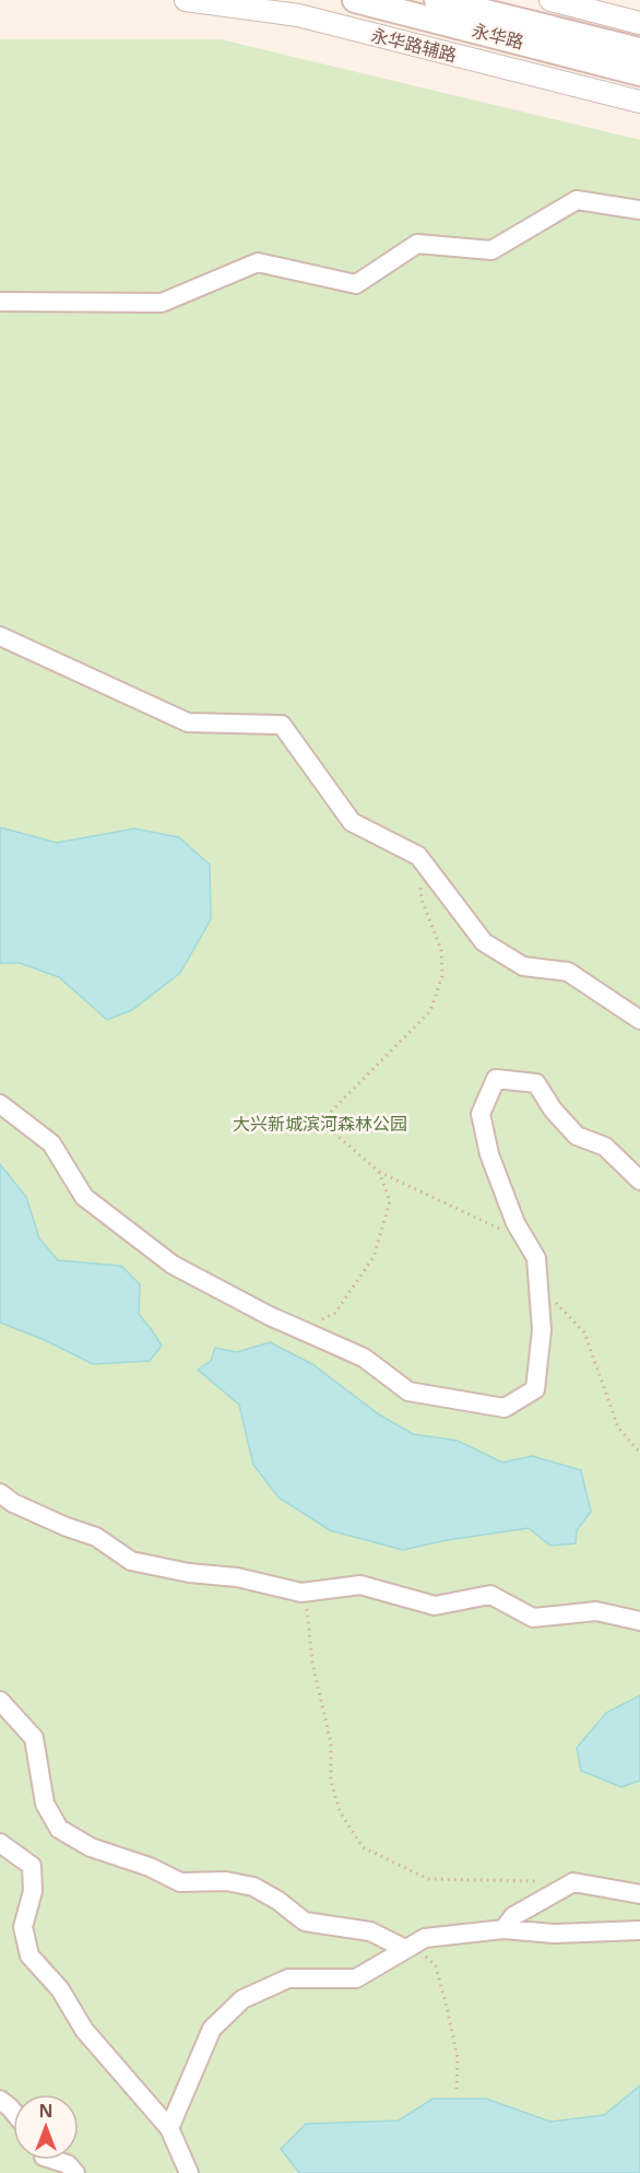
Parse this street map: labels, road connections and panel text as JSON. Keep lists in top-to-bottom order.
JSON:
{
  "streets": {
    "main road": ["永华路"],
    "street": ["永华路辅路"]
  },
  "parks": ["大兴新城滨河森林公园"],
  "north": "top"
}
